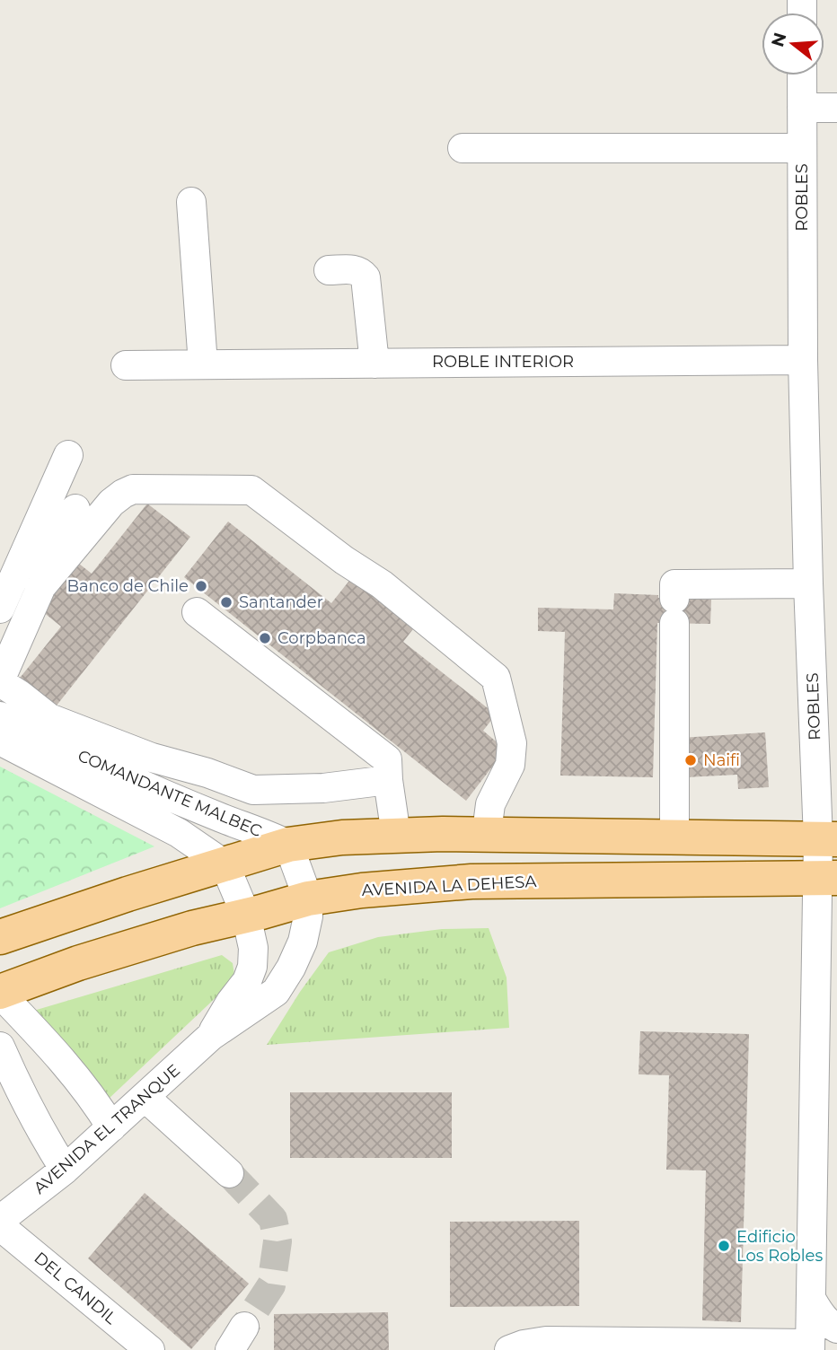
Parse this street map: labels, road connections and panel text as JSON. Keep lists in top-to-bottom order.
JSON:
{
  "streets": {
    "main road": ["AVENIDA LA DEHESA"],
    "street": [
      "ROBLES",
      "ROBLE INTERIOR",
      "COMANDANTE MALBEC",
      "AVENIDA EL TRANQUE",
      "DEL CANDIL"
    ]
  },
  "crossings": [
    ["ROBLES", "ROBLE INTERIOR"],
    ["ROBLES", "AVENIDA LA DEHESA"],
    ["AVENIDA LA DEHESA", "AVENIDA EL TRANQUE"]
  ],
  "places": [
    "Banco de Chile",
    "Santander",
    "Corpbanca",
    "Naifi",
    "Edificio Los Robles"
  ],
  "north": "left"
}
